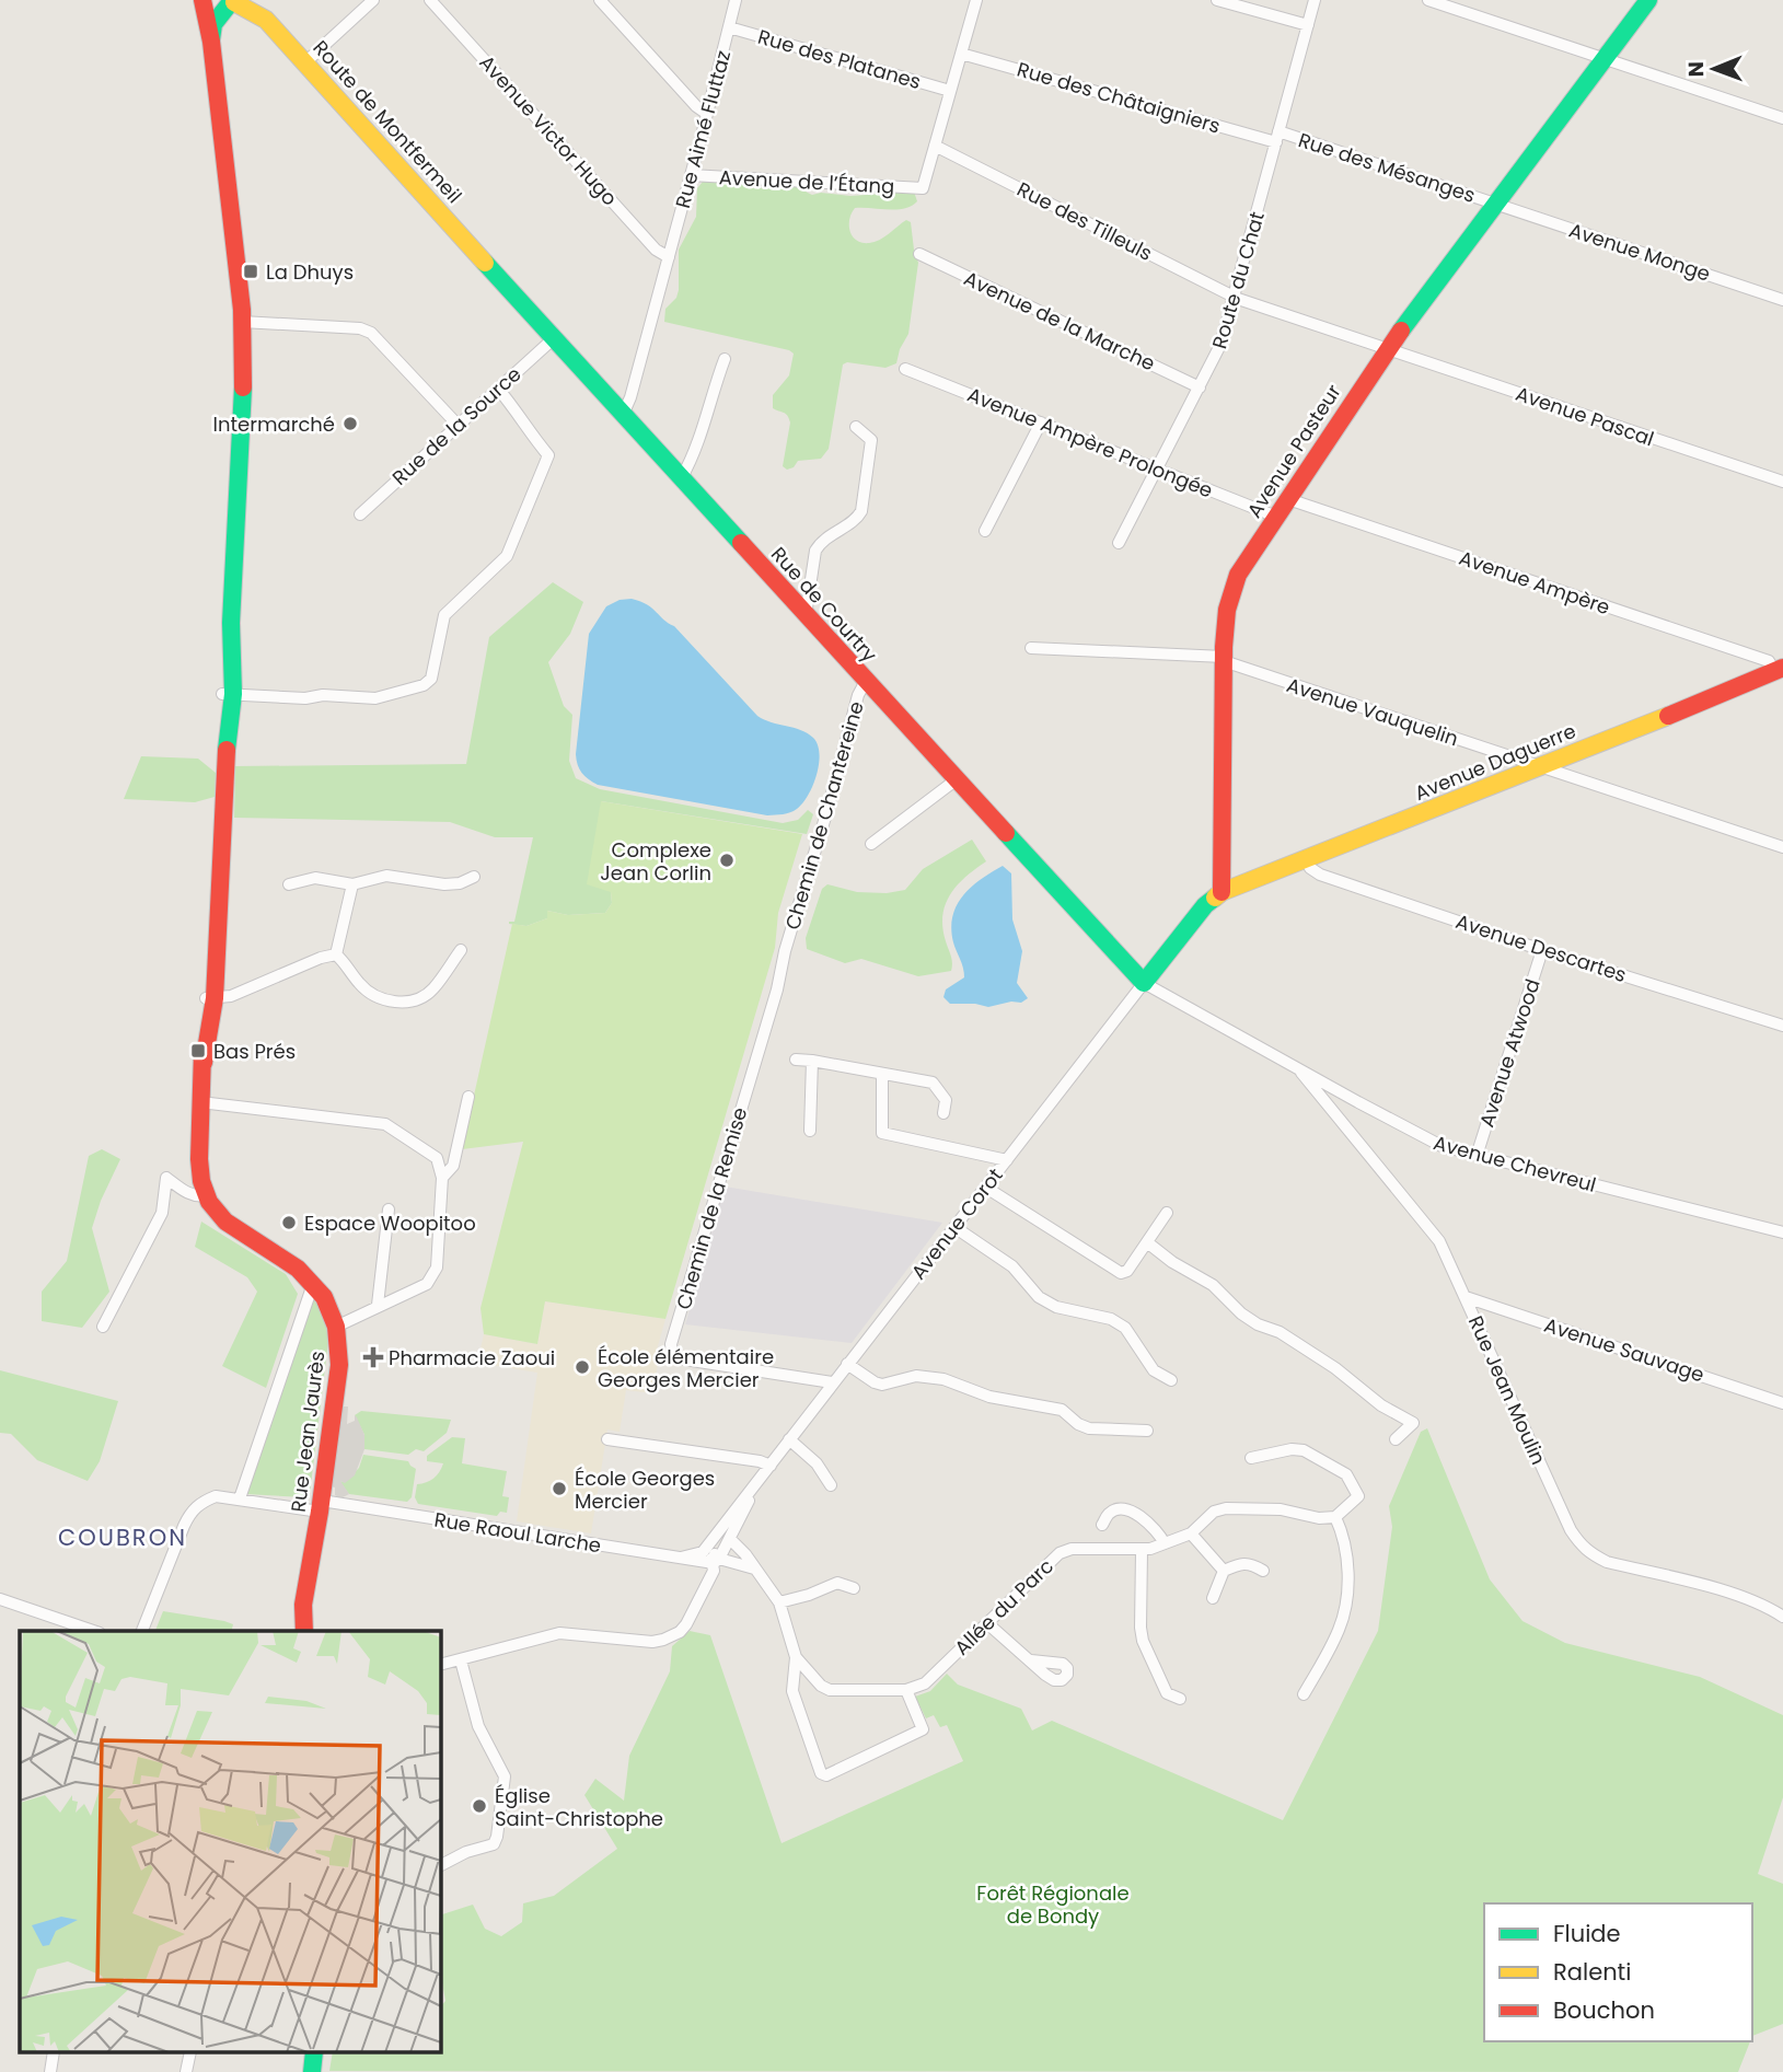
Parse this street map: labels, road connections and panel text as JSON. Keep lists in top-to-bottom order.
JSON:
{
  "streets": {
    "street": [
      "Rue des Platanes",
      "Rue des Châtaigniers",
      "Route de Montfermeil",
      "Rue Aimé Fluttaz",
      "Avenue Victor Hugo",
      "Rue des Mésanges",
      "Avenue de l’Étang",
      "Rue des Tilleuls",
      "Avenue Monge",
      "Route du Chat",
      "Avenue de la Marche",
      "Avenue Pascal",
      "Rue de la Source",
      "Avenue Ampère Prolongée",
      "Avenue Pasteur",
      "Avenue Ampère",
      "Rue de Courtry",
      "Avenue Vauquelin",
      "Avenue Daguerre",
      "Chemin de Chantereine",
      "Avenue Descartes",
      "Avenue Atwood",
      "Avenue Chevreul",
      "Chemin de la Remise",
      "Avenue Corot",
      "Avenue Sauvage",
      "Rue Jean Moulin",
      "Rue Jean Jaurès",
      "Rue Raoul Larche",
      "Allée du Parc"
    ]
  },
  "crossings": [
    ["Rue des Platanes", "Rue Aimé Fluttaz"],
    ["Rue des Châtaigniers", "Rue des Mésanges"],
    ["Rue des Châtaigniers", "Route du Chat"],
    ["Route de Montfermeil", "Rue de Courtry"],
    ["Rue Aimé Fluttaz", "Avenue Victor Hugo"],
    ["Rue Aimé Fluttaz", "Avenue de l’Étang"],
    ["Rue Aimé Fluttaz", "Rue de Courtry"],
    ["Rue des Mésanges", "Avenue Monge"],
    ["Rue des Mésanges", "Route du Chat"],
    ["Rue des Mésanges", "Avenue Pasteur"],
    ["Avenue de l’Étang", "Rue des Tilleuls"],
    ["Rue des Tilleuls", "Route du Chat"],
    ["Rue des Tilleuls", "Avenue Pascal"],
    ["Rue des Tilleuls", "Avenue Pasteur"],
    ["Avenue Monge", "Avenue Pasteur"],
    ["Route du Chat", "Avenue de la Marche"],
    ["Route du Chat", "Avenue Ampère Prolongée"],
    ["Avenue Pascal", "Avenue Pasteur"],
    ["Rue de la Source", "Rue de Courtry"],
    ["Avenue Ampère Prolongée", "Avenue Pasteur"],
    ["Avenue Pasteur", "Avenue Ampère"],
    ["Avenue Pasteur", "Avenue Vauquelin"],
    ["Avenue Pasteur", "Avenue Daguerre"],
    ["Avenue Ampère", "Avenue Daguerre"],
    ["Rue de Courtry", "Chemin de Chantereine"],
    ["Rue de Courtry", "Avenue Chevreul"],
    ["Rue de Courtry", "Avenue Corot"],
    ["Avenue Vauquelin", "Avenue Daguerre"],
    ["Avenue Daguerre", "Avenue Descartes"],
    ["Chemin de Chantereine", "Chemin de la Remise"],
    ["Avenue Descartes", "Avenue Atwood"],
    ["Avenue Atwood", "Avenue Chevreul"],
    ["Avenue Chevreul", "Avenue Corot"],
    ["Avenue Chevreul", "Rue Jean Moulin"],
    ["Chemin de la Remise", "Avenue Corot"],
    ["Avenue Corot", "Rue Raoul Larche"],
    ["Avenue Sauvage", "Rue Jean Moulin"],
    ["Rue Jean Jaurès", "Rue Raoul Larche"]
  ],
  "districts": ["COUBRON"],
  "parks": ["Forêt Régionale de Bondy"],
  "places": {
    "transit": ["La Dhuys", "Bas Prés"],
    "other": [
      "Intermarché",
      "Complexe Jean Corlin",
      "Espace Woopitoo",
      "École élémentaire Georges Mercier",
      "École Georges Mercier",
      "Église Saint-Christophe"
    ],
    "health": ["Pharmacie Zaoui"]
  },
  "legend": ["Fluide", "Ralenti", "Bouchon"],
  "north": "left"
}
